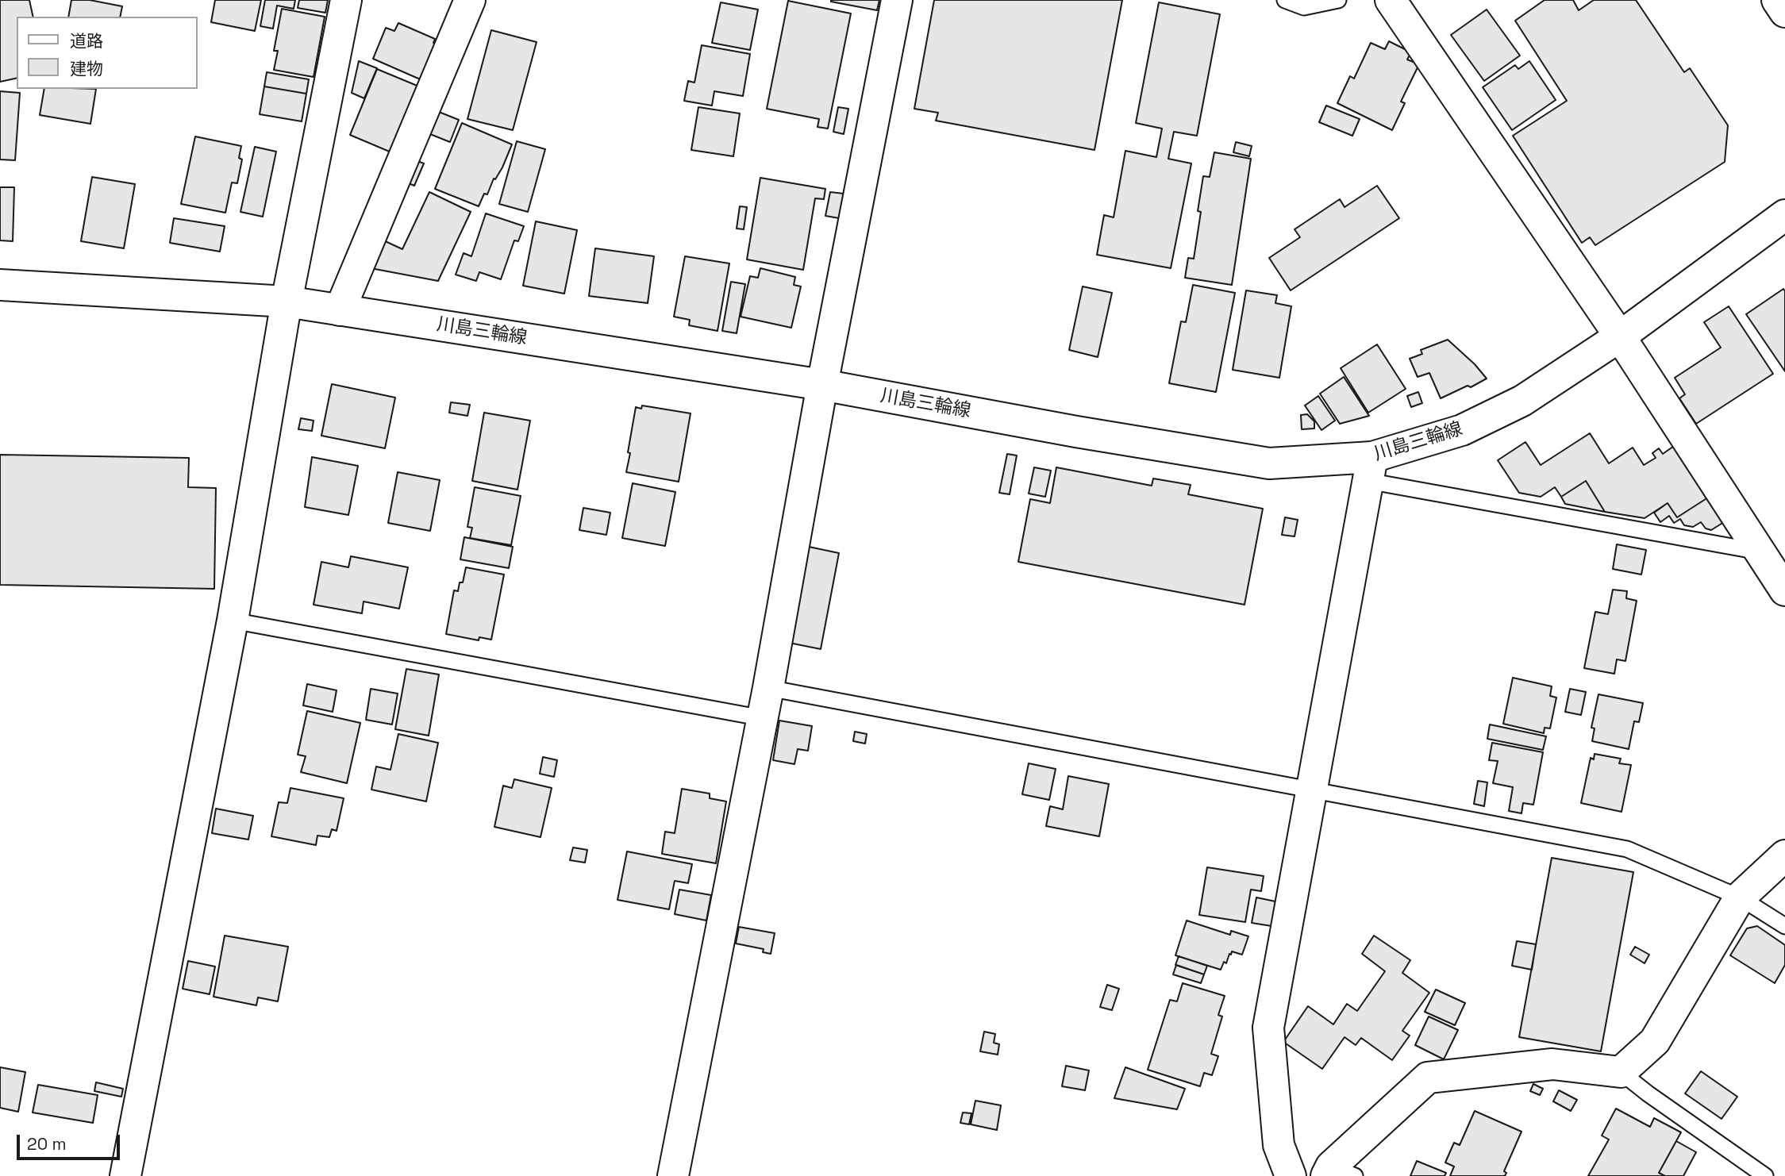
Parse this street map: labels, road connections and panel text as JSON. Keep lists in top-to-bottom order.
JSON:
{
  "streets": {
    "main road": ["川島三輪線"]
  },
  "legend": ["道路", "建物"],
  "scale_bar": "20 m"
}
